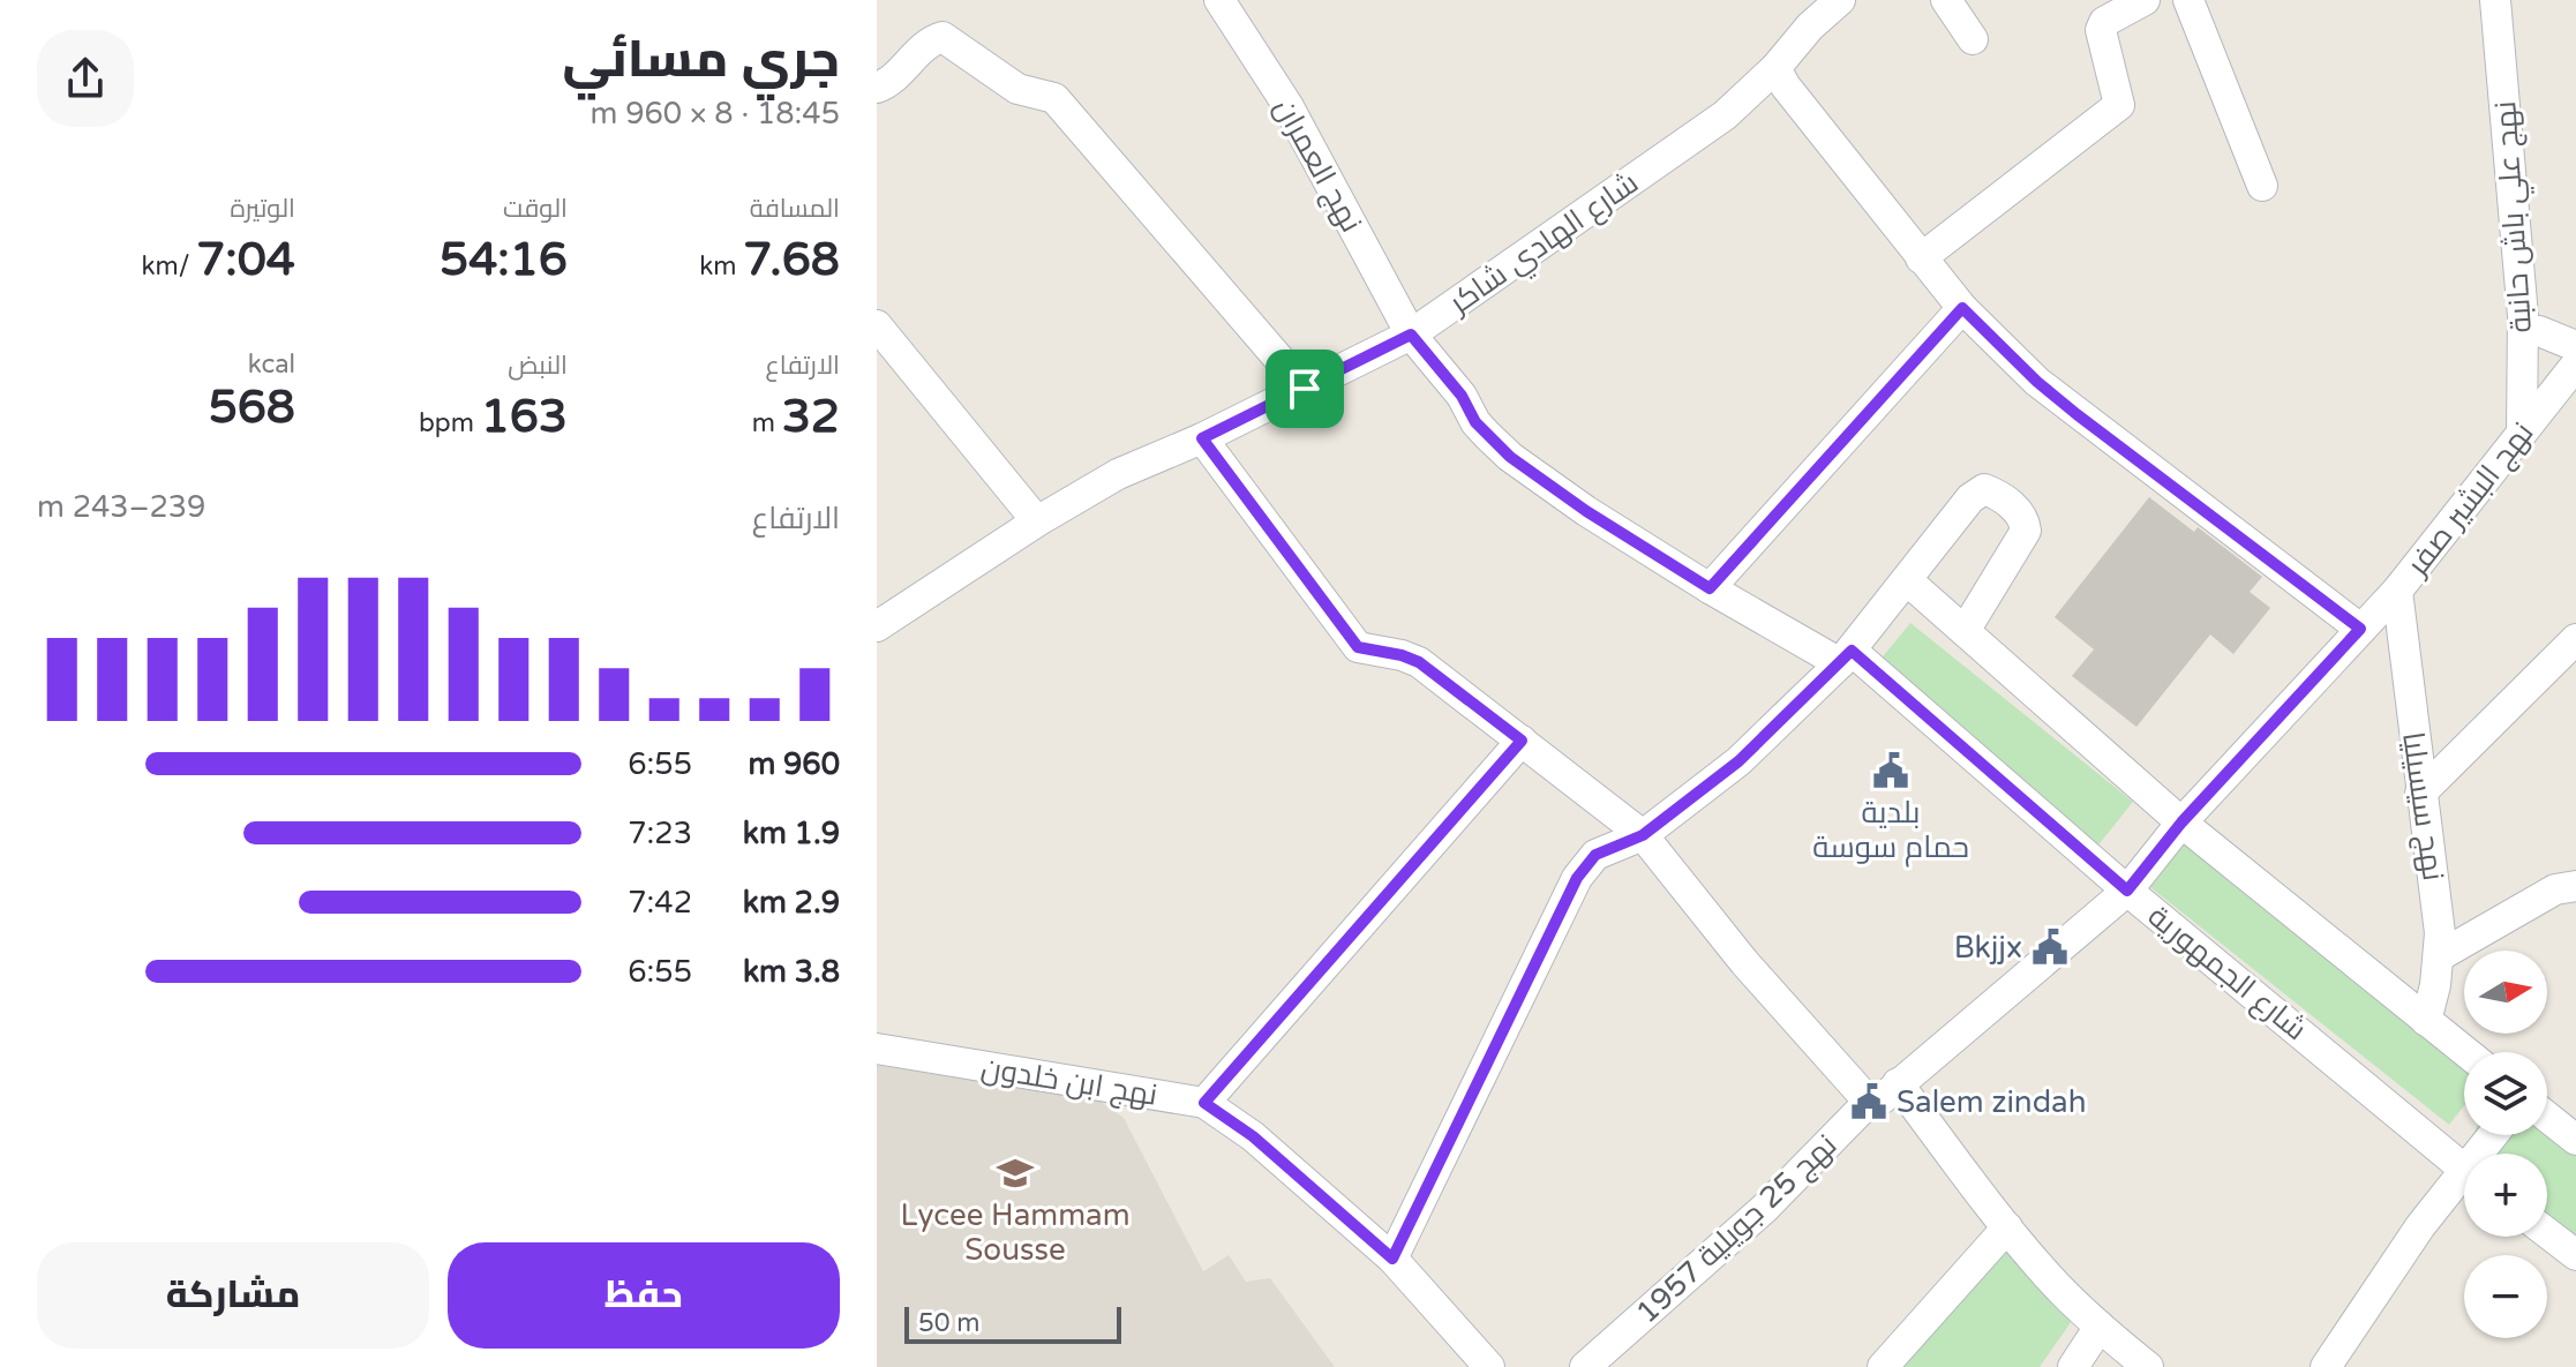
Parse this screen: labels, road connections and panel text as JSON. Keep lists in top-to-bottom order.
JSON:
{
  "streets": {
    "street": [
      "نهج العمران",
      "نهج علي باش حانبة",
      "شارع الهادي شاكر",
      "نهج البشير صفر",
      "نهج سيسيليا",
      "شارع الجمهورية",
      "نهج ابن خلدون",
      "نهج 25 جويلية 1957"
    ]
  },
  "crossings": [
    ["نهج العمران", "شارع الهادي شاكر"],
    ["نهج العمران", "شارع الجمهورية"],
    ["نهج علي باش حانبة", "نهج البشير صفر"],
    ["نهج البشير صفر", "نهج سيسيليا"],
    ["نهج البشير صفر", "نهج 25 جويلية 1957"],
    ["شارع الجمهورية", "نهج 25 جويلية 1957"]
  ],
  "places": {
    "public building": ["بلدية حمام سوسة", "Bkjjx", "Salem zindah"],
    "school or university": ["Lycee Hammam Sousse"]
  },
  "scale_bar": "50 m",
  "north": "right",
  "page": {
    "heading": ["جري مسائي", "18:45 · 8 × 960 m"],
    "stats": [
      ["المسافة", "7.68 km"],
      ["الوقت", "54:16"],
      ["الوتيرة", "7:04 /km"],
      ["الارتفاع", "32 m"],
      ["النبض", "163 bpm"],
      ["kcal", "568"]
    ],
    "chart": ["الارتفاع", "239–243 m"],
    "list": [
      {
        "name": "960 m",
        "note": "6:55"
      },
      {
        "name": "1.9 km",
        "note": "7:23"
      },
      {
        "name": "2.9 km",
        "note": "7:42"
      },
      {
        "name": "3.8 km",
        "note": "6:55"
      }
    ],
    "map_buttons": ["+", "−"],
    "buttons": ["حفظ", "مشاركة"],
    "scale": "50 m"
  }
}
